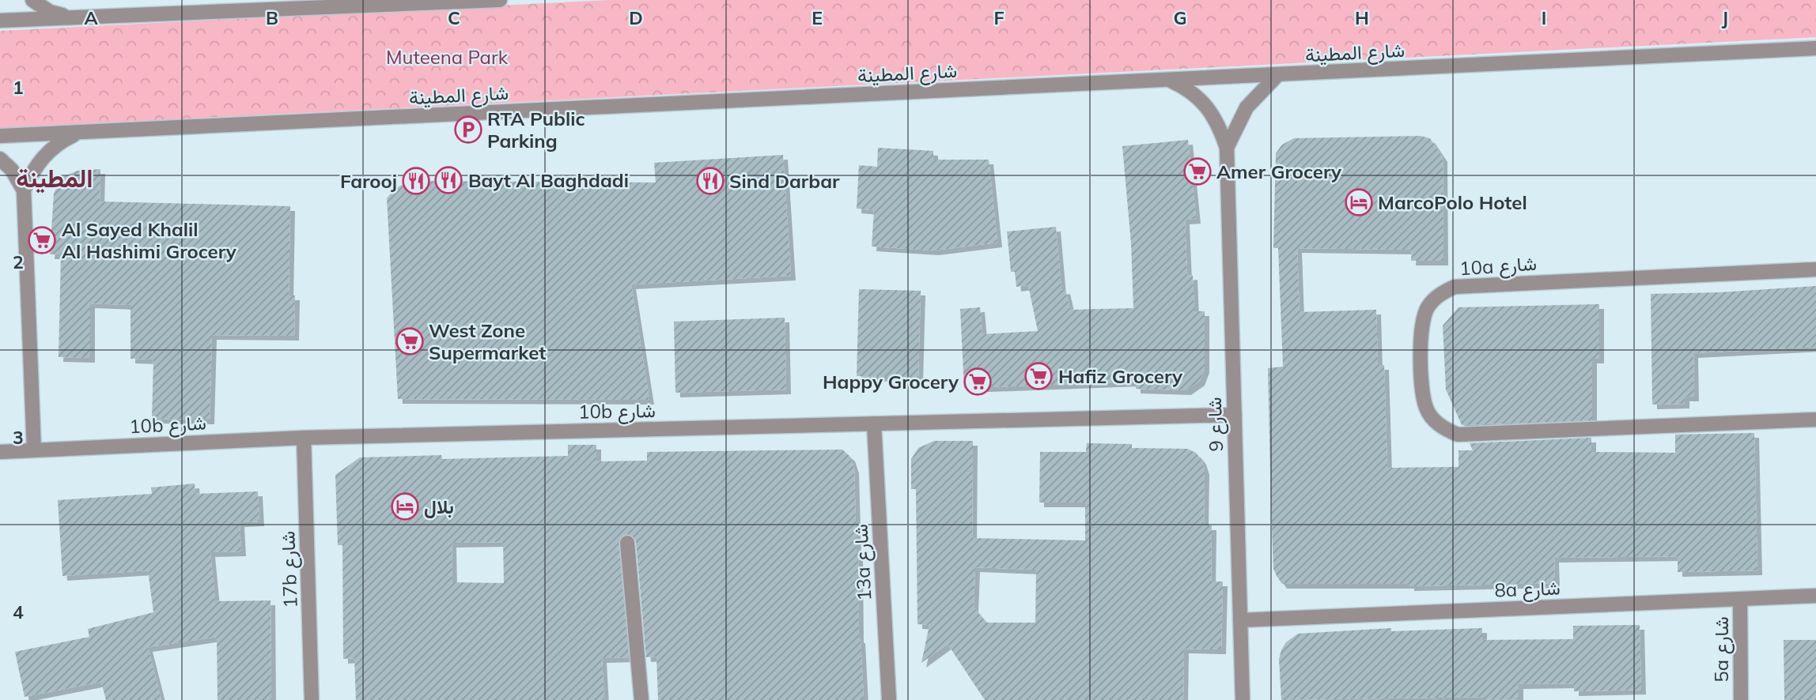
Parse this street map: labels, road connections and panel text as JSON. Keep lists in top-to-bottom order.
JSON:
{
  "streets": {
    "street": [
      "شارع المطينة",
      "10a شارع",
      "10b شارع",
      "شارع 9",
      "13a شارع",
      "17b شارع",
      "8a شارع",
      "5a شارع"
    ]
  },
  "crossings": [
    ["شارع المطينة", "شارع 9"],
    ["10b شارع", "شارع 9"],
    ["10b شارع", "13a شارع"],
    ["10b شارع", "17b شارع"],
    ["شارع 9", "8a شارع"],
    ["8a شارع", "5a شارع"]
  ],
  "districts": ["المطينة"],
  "parks": ["Muteena Park"],
  "places": {
    "parking": ["RTA Public Parking"],
    "supermarket": [
      "Amer Grocery",
      "Al Sayed Khalil Al Hashimi Grocery",
      "West Zone Supermarket",
      "Hafiz Grocery",
      "Happy Grocery"
    ],
    "restaurant": ["Bayt Al Baghdadi", "Farooj", "Sind Darbar"],
    "hotel": ["MarcoPolo Hotel", "بلال"]
  },
  "grid": {
    "columns": [
      "A",
      "B",
      "C",
      "D",
      "E",
      "F",
      "G",
      "H",
      "I",
      "J"
    ],
    "rows": [
      "1",
      "2",
      "3",
      "4"
    ]
  }
}
